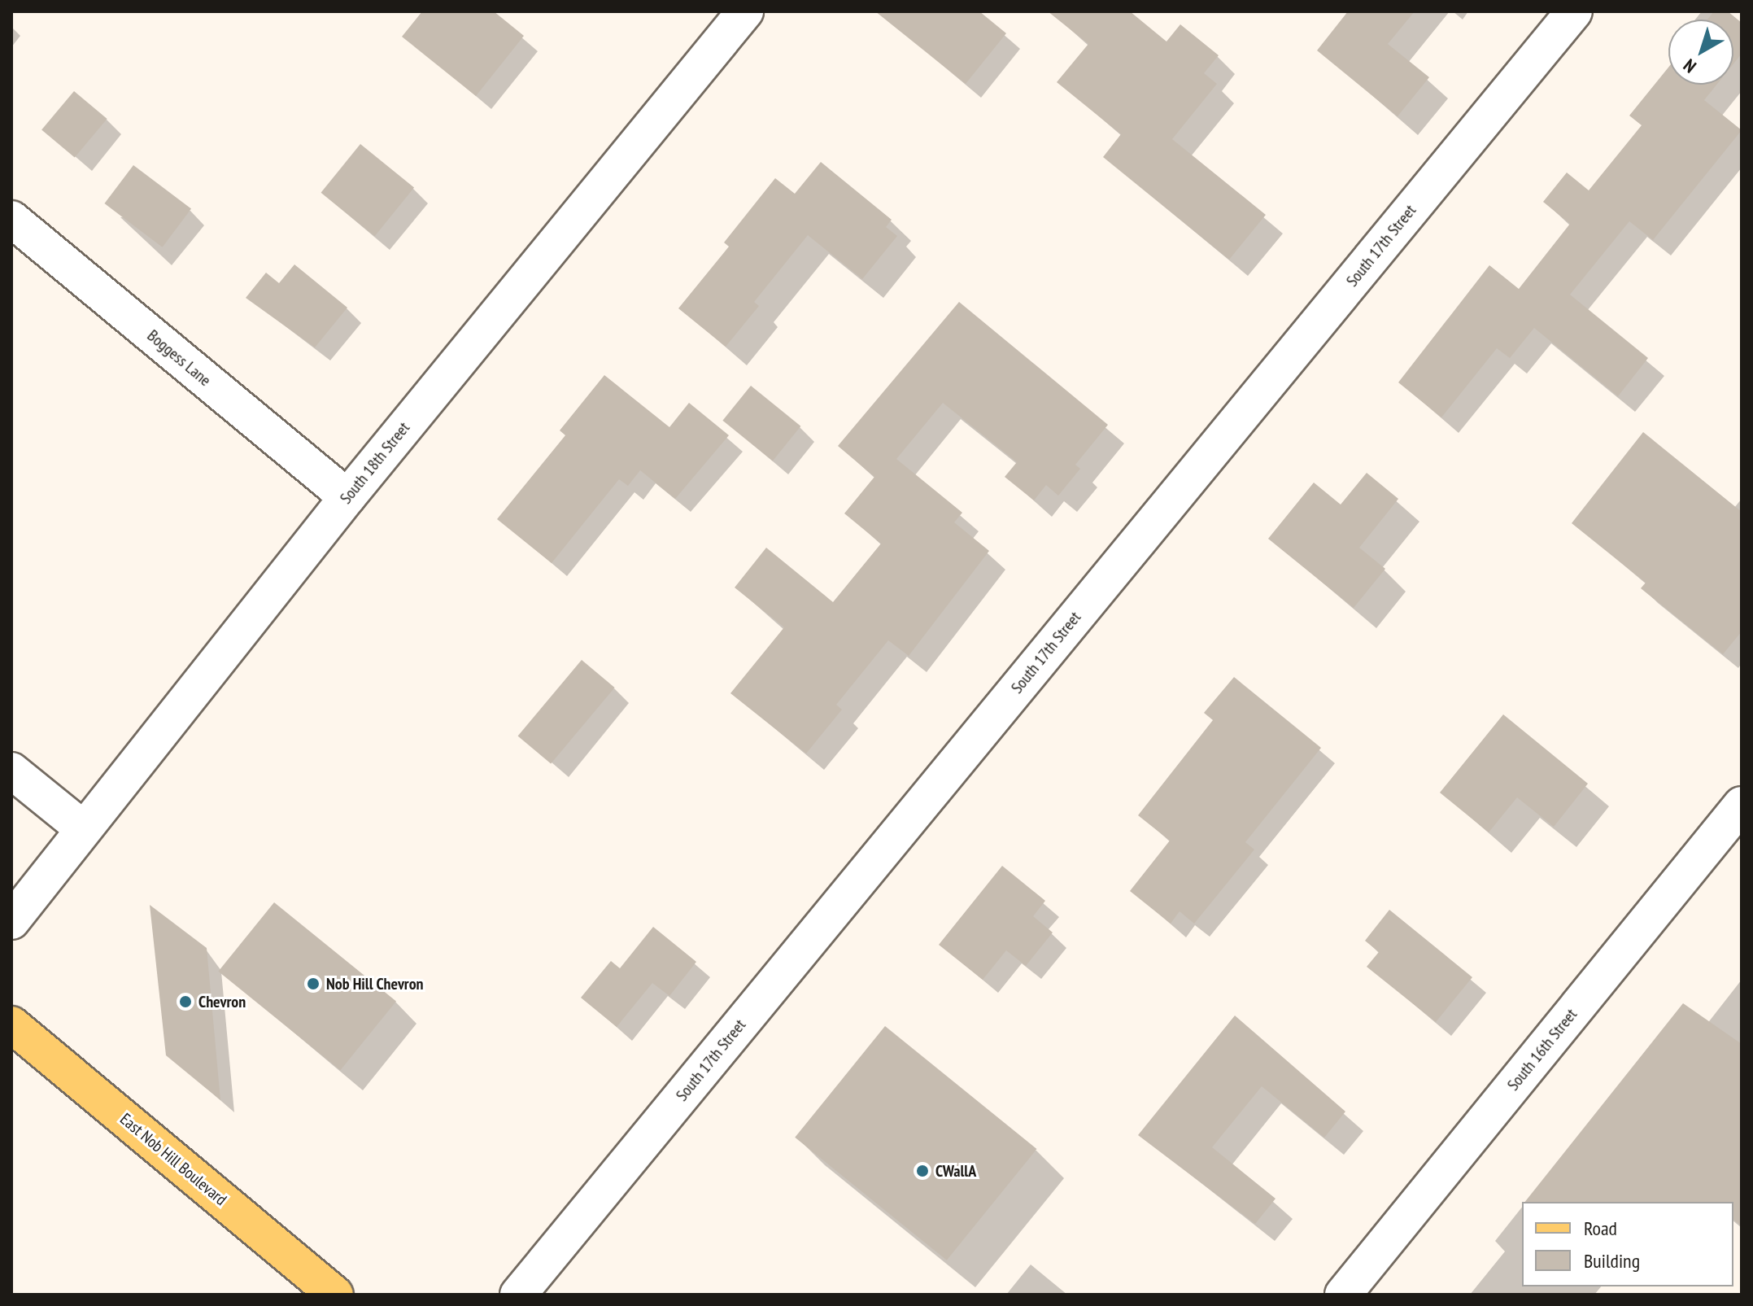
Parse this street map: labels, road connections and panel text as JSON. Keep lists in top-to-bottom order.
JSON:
{
  "streets": {
    "main road": ["East Nob Hill Boulevard"],
    "street": [
      "South 17th Street",
      "Boggess Lane",
      "South 18th Street",
      "South 16th Street"
    ]
  },
  "crossings": [
    ["Boggess Lane", "South 18th Street"]
  ],
  "places": ["Nob Hill Chevron", "Chevron", "CWallA"],
  "legend": ["Road", "Building"],
  "north": "bottom left"
}
